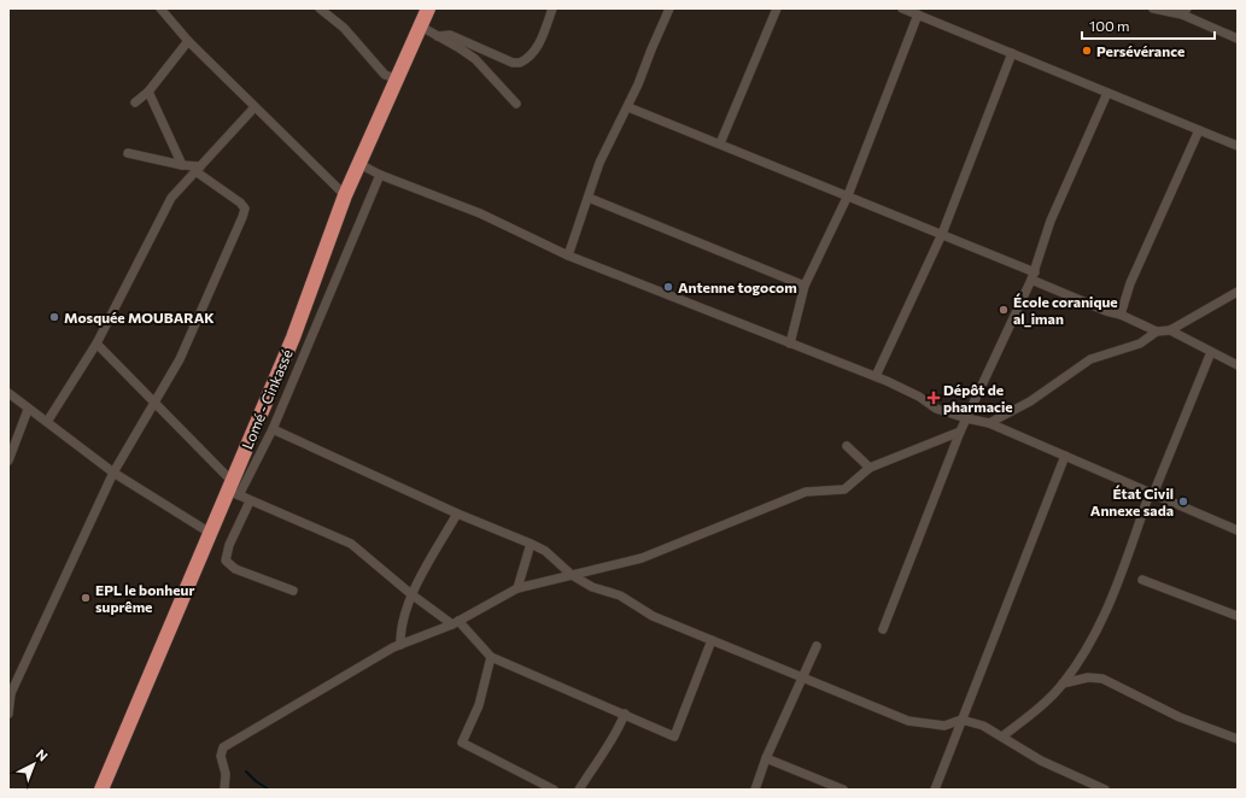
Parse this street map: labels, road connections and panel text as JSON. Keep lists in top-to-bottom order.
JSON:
{
  "streets": {
    "highway": ["Lomé - Cinkassé"]
  },
  "places": {
    "other": [
      "Persévérance",
      "Antenne togocom",
      "École coranique al_iman",
      "Mosquée MOUBARAK",
      "État Civil Annexe sada",
      "EPL le bonheur suprême"
    ],
    "health": ["Dépôt de pharmacie"]
  },
  "scale_bar": "100 m",
  "north": "top right"
}
